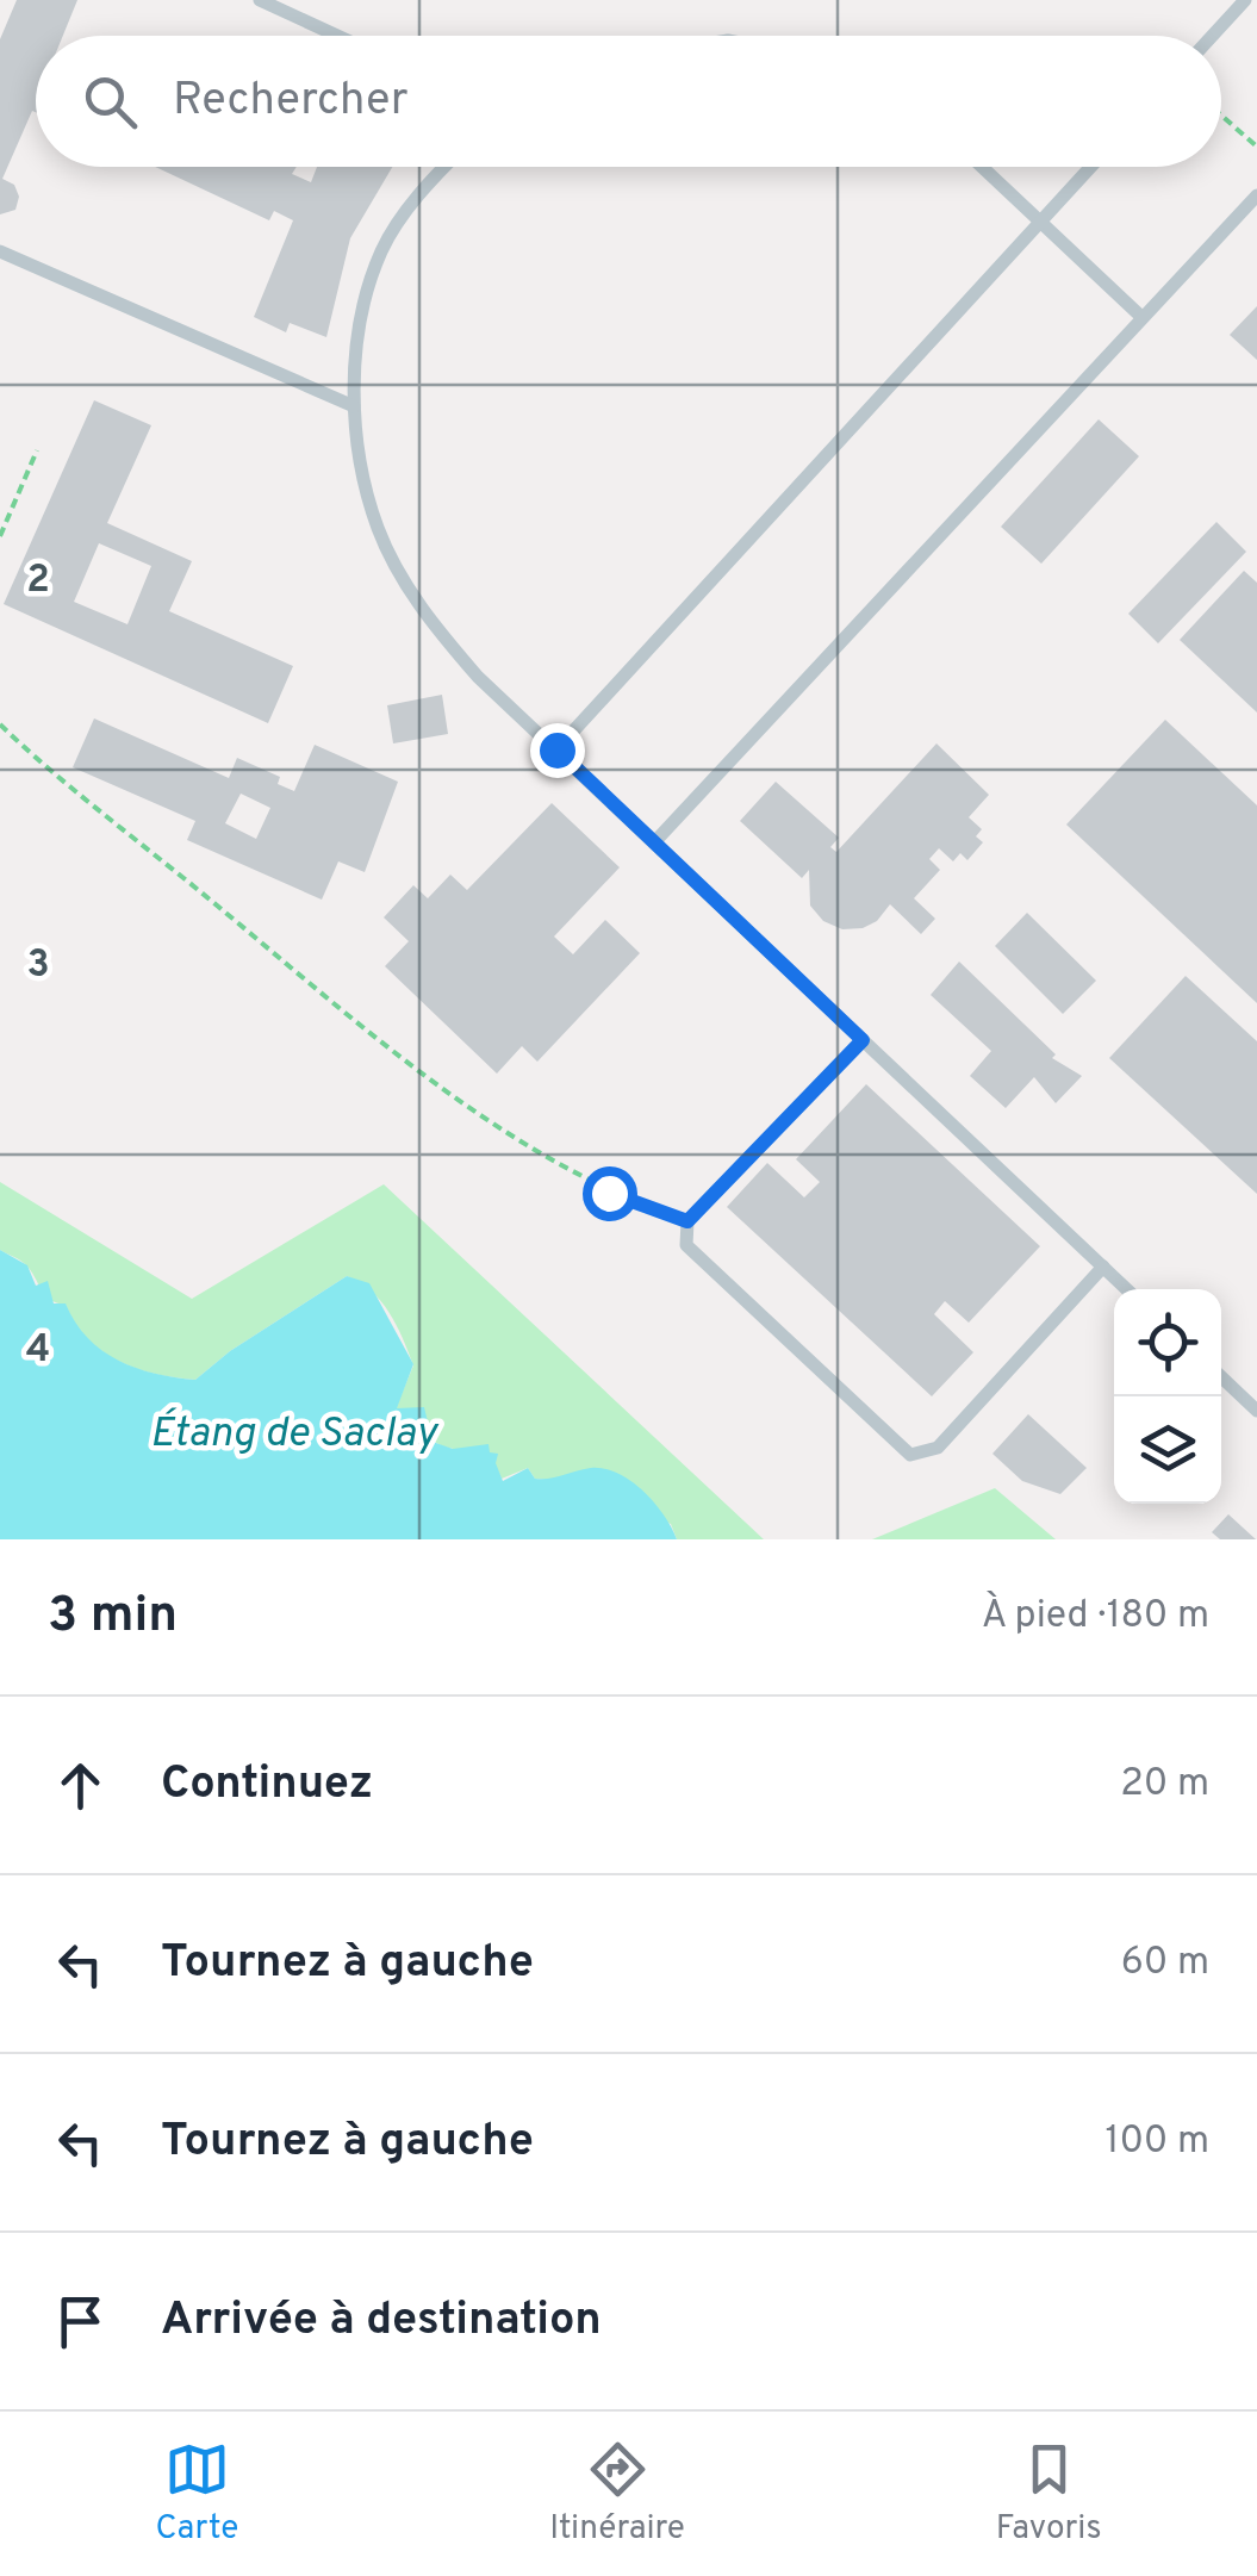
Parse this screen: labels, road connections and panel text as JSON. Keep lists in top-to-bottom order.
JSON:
{
  "water": ["Étang de Saclay"],
  "page": {
    "search": "Rechercher",
    "heading": ["3 min", "À pied · 180 m"],
    "list": [
      ["Continuez", "20 m"],
      ["Tournez à gauche", "60 m"],
      ["Tournez à gauche", "100 m"],
      "Arrivée à destination"
    ],
    "nav": ["Carte", "Itinéraire", "Favoris"]
  },
  "grid": {
    "rows": ["2", "3", "4"]
  }
}
